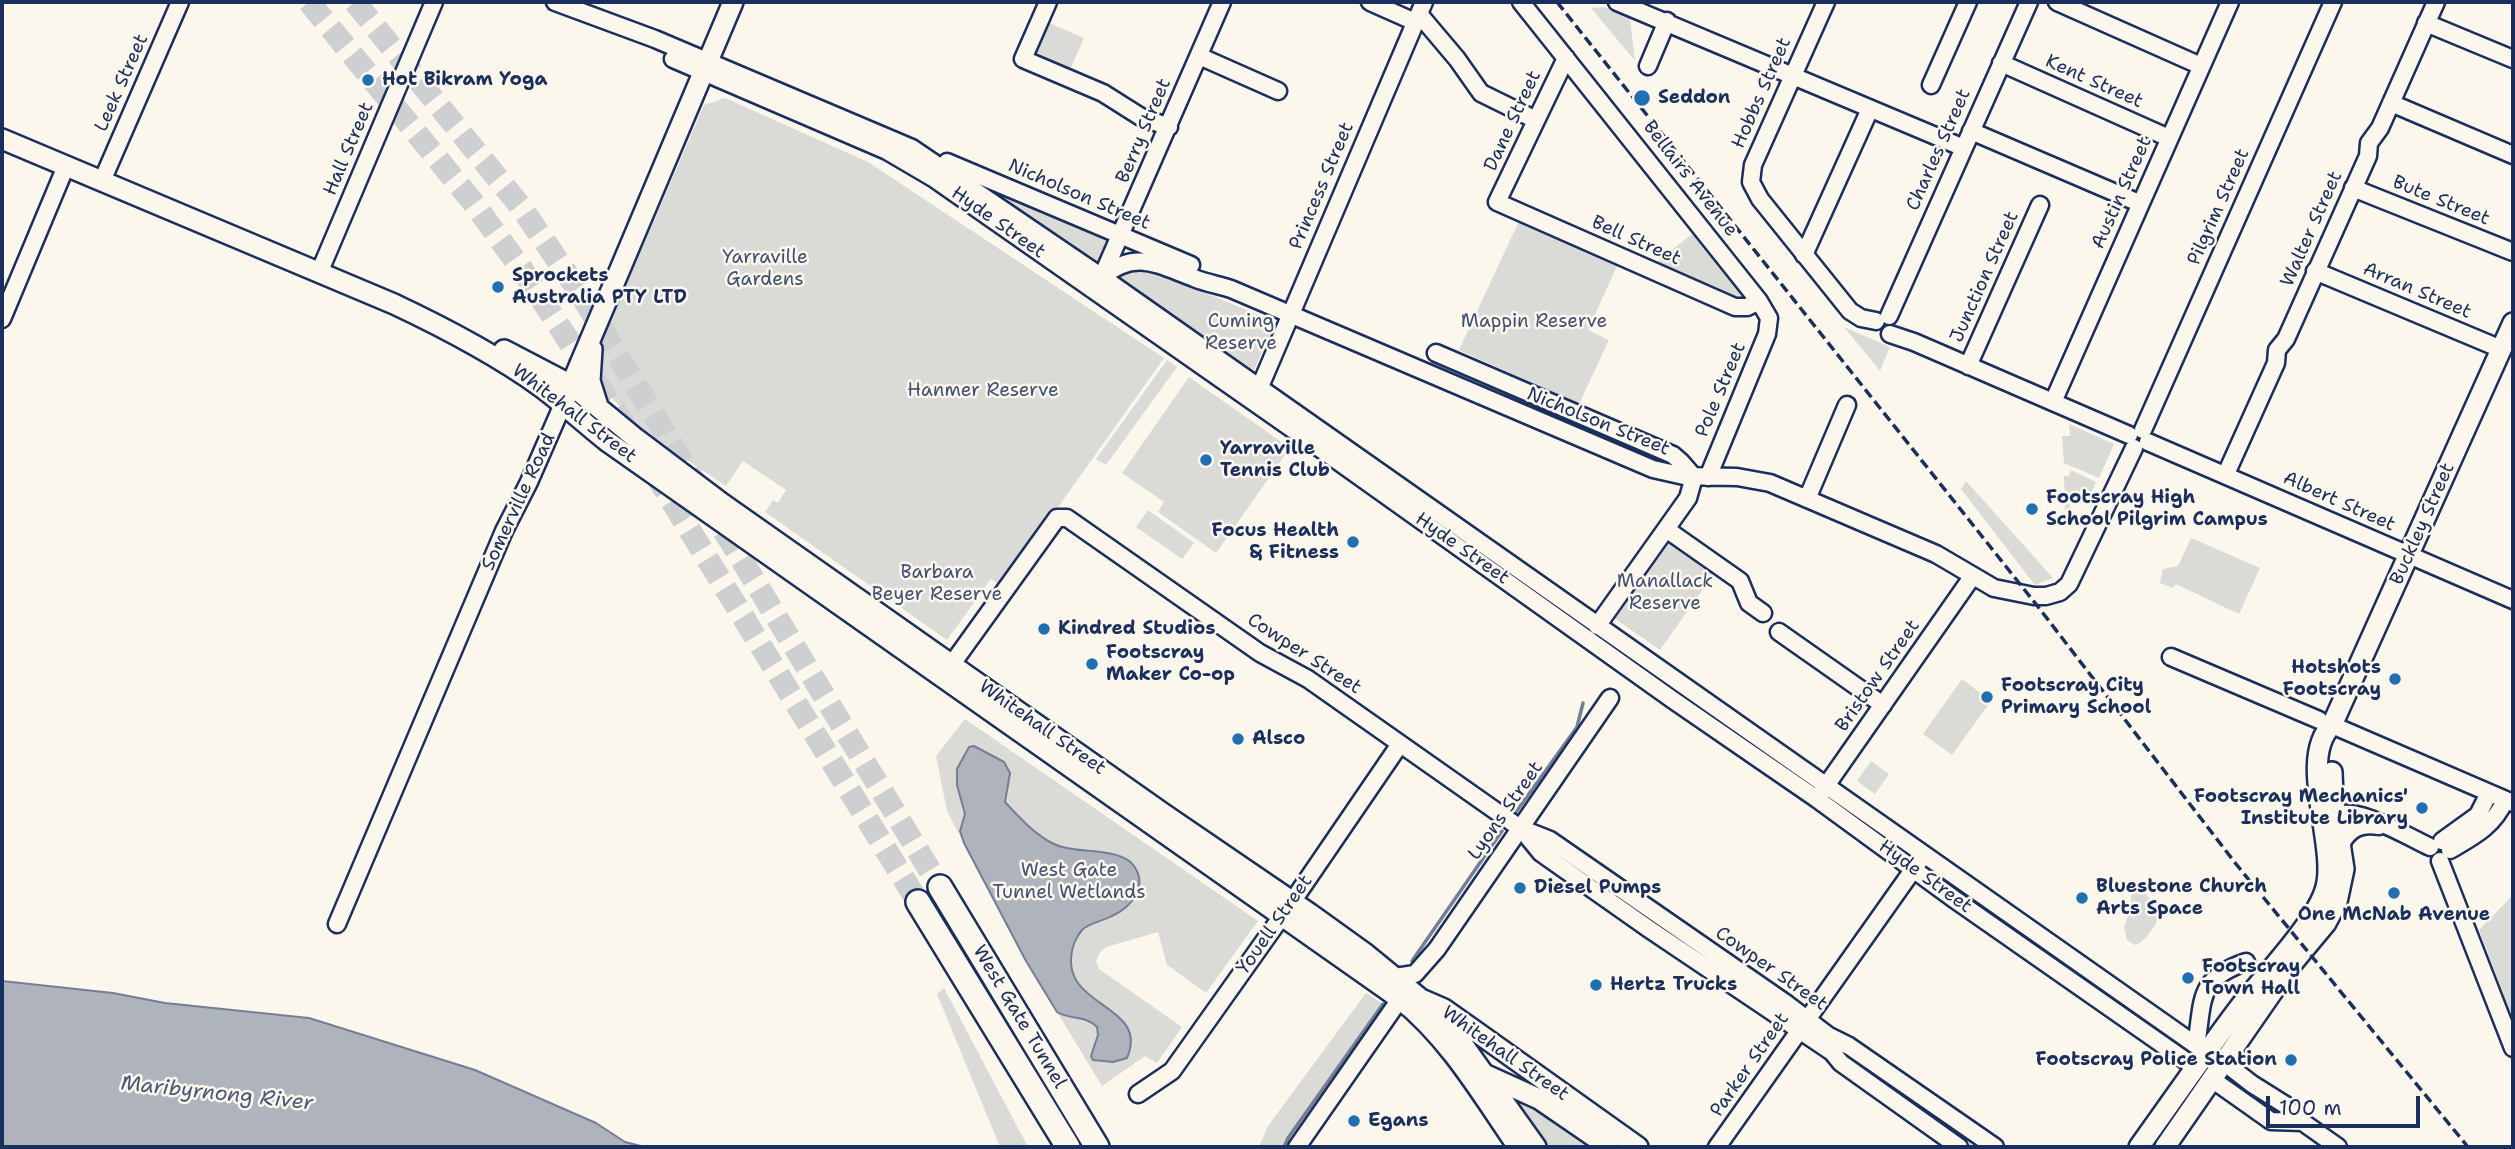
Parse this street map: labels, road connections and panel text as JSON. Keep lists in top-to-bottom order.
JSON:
{
  "streets": {
    "highway": ["West Gate Tunnel"],
    "main road": [
      "Hyde Street",
      "Whitehall Street",
      "Somerville Road",
      "Buckley Street"
    ],
    "street": [
      "Kent Street",
      "Leek Street",
      "Hobbs Street",
      "Dane Street",
      "Berry Street",
      "Hall Street",
      "Charles Street",
      "Bellairs Avenue",
      "Princess Street",
      "Austin Street",
      "Nicholson Street",
      "Bute Street",
      "Pilgrim Street",
      "Walter Street",
      "Bell Street",
      "Junction Street",
      "Arran Street",
      "Pole Street",
      "Albert Street",
      "Cowper Street",
      "Bristow Street",
      "Lyons Street",
      "Youell Street",
      "Parker Street"
    ]
  },
  "crossings": [
    ["Kent Street", "Charles Street"],
    ["Kent Street", "Austin Street"],
    ["Leek Street", "Whitehall Street"],
    ["Hobbs Street", "Charles Street"],
    ["Hobbs Street", "Albert Street"],
    ["Dane Street", "Bellairs Avenue"],
    ["Dane Street", "Bell Street"],
    ["Berry Street", "Nicholson Street"],
    ["Berry Street", "Hyde Street"],
    ["Hall Street", "Whitehall Street"],
    ["Charles Street", "Albert Street"],
    ["Bellairs Avenue", "Bell Street"],
    ["Bellairs Avenue", "Pole Street"],
    ["Princess Street", "Nicholson Street"],
    ["Princess Street", "Hyde Street"],
    ["Austin Street", "Albert Street"],
    ["Nicholson Street", "Pilgrim Street"],
    ["Nicholson Street", "Hyde Street"],
    ["Nicholson Street", "Pole Street"],
    ["Nicholson Street", "Bristow Street"],
    ["Bute Street", "Walter Street"],
    ["Pilgrim Street", "Albert Street"],
    ["Hyde Street", "Somerville Road"],
    ["Hyde Street", "Buckley Street"],
    ["Hyde Street", "Bristow Street"],
    ["Hyde Street", "Parker Street"],
    ["Walter Street", "Arran Street"],
    ["Walter Street", "Albert Street"],
    ["Junction Street", "Albert Street"],
    ["Arran Street", "Buckley Street"],
    ["Whitehall Street", "Somerville Road"],
    ["Whitehall Street", "Cowper Street"],
    ["Whitehall Street", "Lyons Street"],
    ["Whitehall Street", "Youell Street"],
    ["Albert Street", "Buckley Street"],
    ["Cowper Street", "Lyons Street"],
    ["Cowper Street", "Youell Street"],
    ["Cowper Street", "Parker Street"]
  ],
  "water": ["Maribyrnong River"],
  "parks": [
    "Yarraville Gardens",
    "Cuming Reserve",
    "Mappin Reserve",
    "Hanmer Reserve",
    "Barbara Beyer Reserve",
    "Manallack Reserve",
    "West Gate Tunnel Wetlands"
  ],
  "places": [
    "Hot Bikram Yoga",
    "Seddon",
    "Sprockets Australia PTY LTD",
    "Yarraville Tennis Club",
    "Footscray High School Pilgrim Campus",
    "Focus Health & Fitness",
    "Kindred Studios",
    "Footscray Maker Co-op",
    "Hotshots Footscray",
    "Footscray City Primary School",
    "Alsco",
    "Footscray Mechanics' Institute Library",
    "Diesel Pumps",
    "One McNab Avenue",
    "Bluestone Church Arts Space",
    "Footscray Town Hall",
    "Hertz Trucks",
    "Footscray Police Station",
    "Egans"
  ],
  "scale_bar": "100 m"
}
